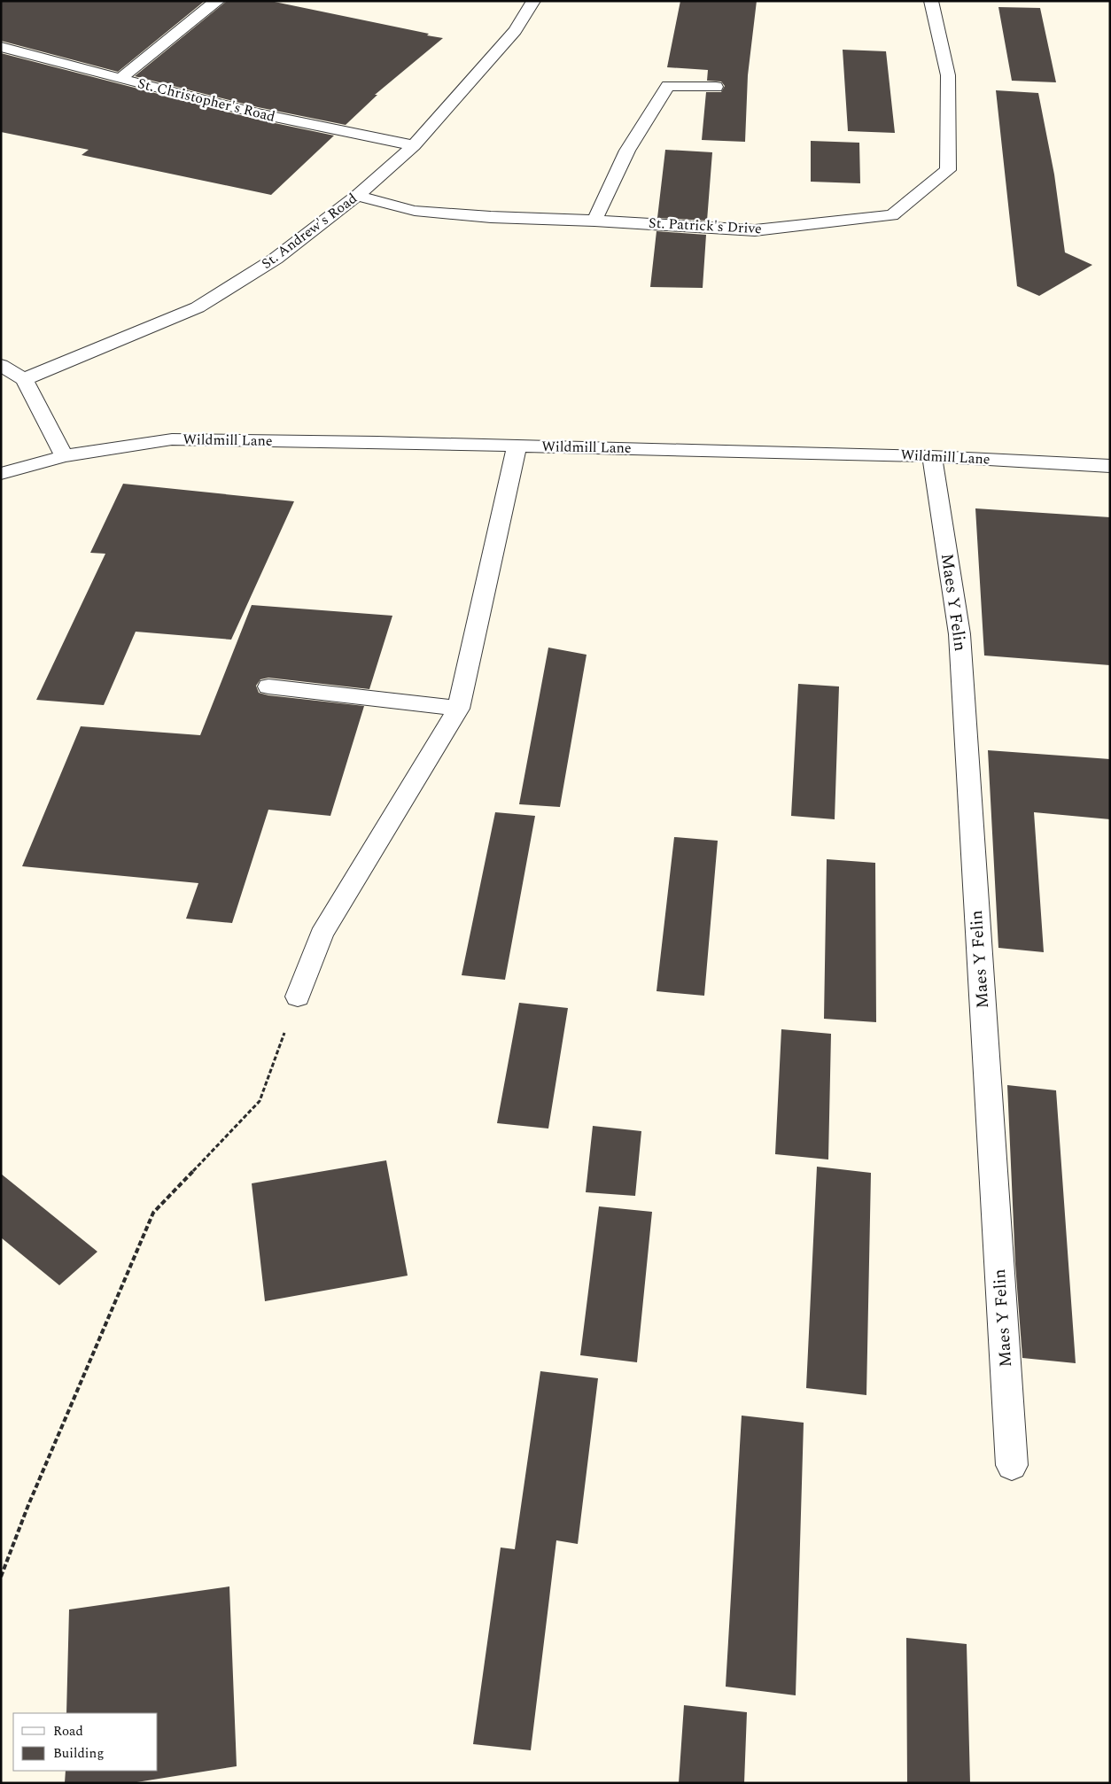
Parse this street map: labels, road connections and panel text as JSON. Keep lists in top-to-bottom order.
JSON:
{
  "streets": {
    "street": [
      "St. Christopher's Road",
      "St. Patrick's Drive",
      "St. Andrew's Road",
      "Wildmill Lane",
      "Maes Y Felin"
    ]
  },
  "crossings": [
    ["St. Christopher's Road", "St. Andrew's Road"],
    ["St. Patrick's Drive", "St. Andrew's Road"],
    ["Wildmill Lane", "Maes Y Felin"]
  ],
  "legend": ["Road", "Building"]
}
